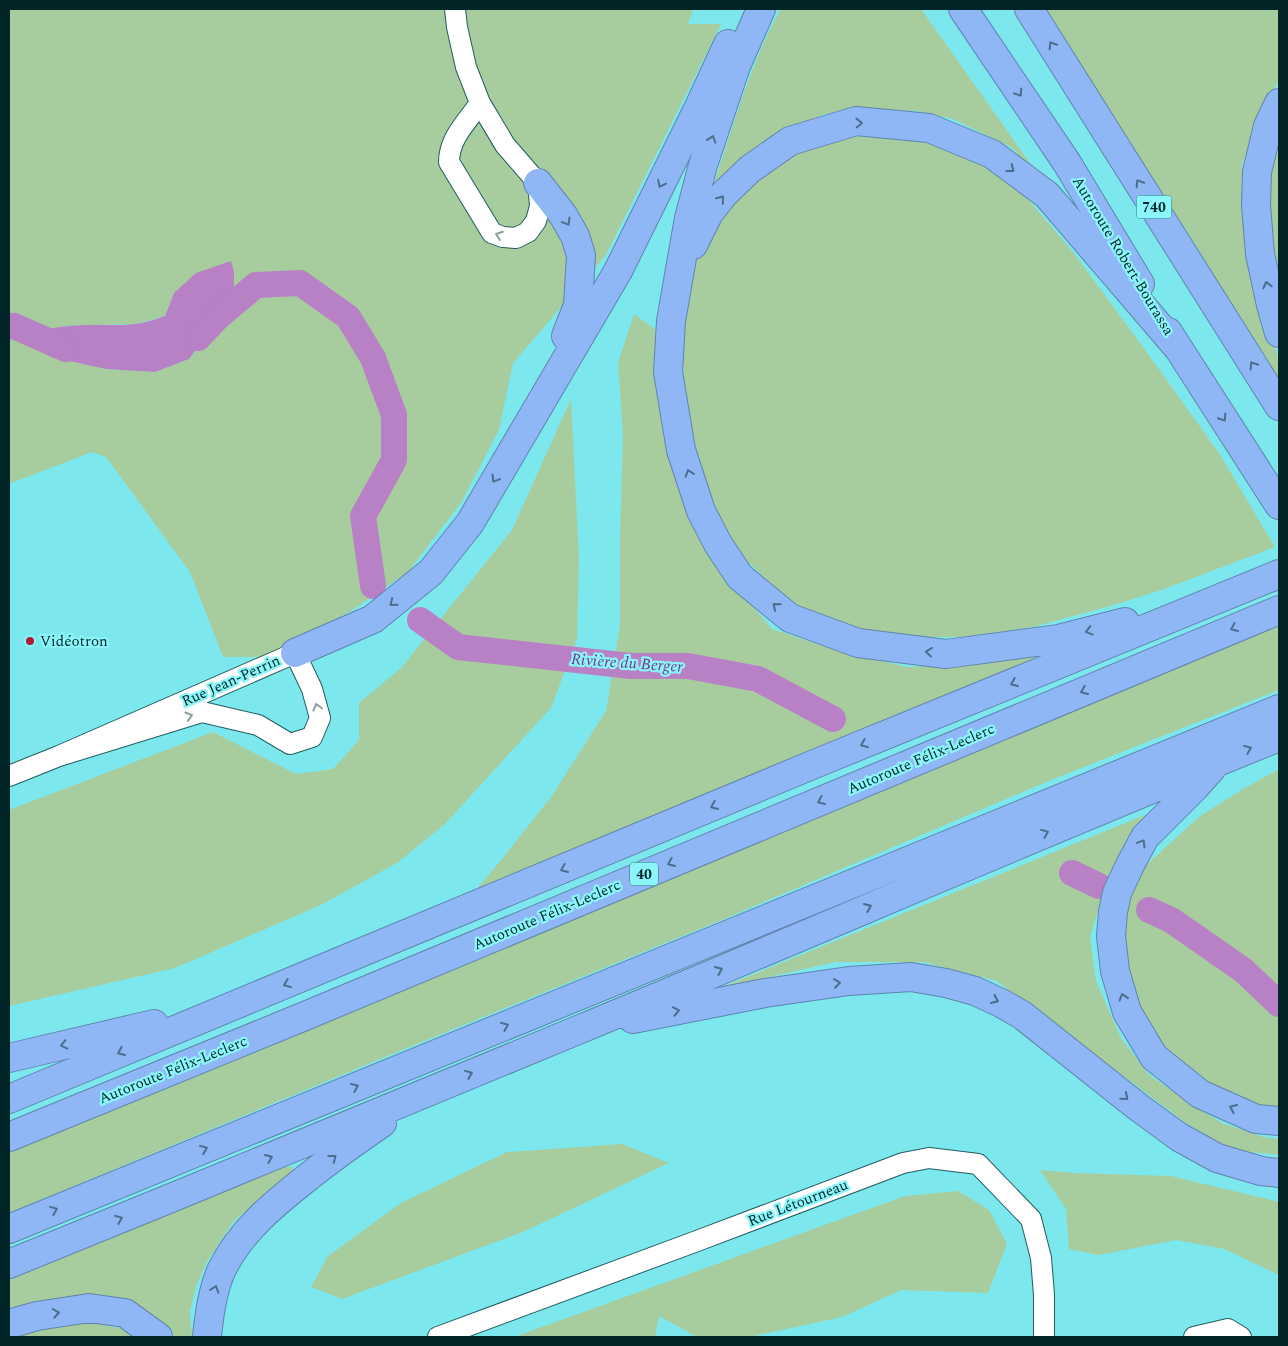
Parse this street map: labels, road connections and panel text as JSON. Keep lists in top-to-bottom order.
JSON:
{
  "streets": {
    "highway": [
      "740",
      "Autoroute Robert-Bourassa",
      "Autoroute Félix-Leclerc",
      "40"
    ],
    "street": ["Rue Jean-Perrin", "Rue Létourneau"]
  },
  "water": ["Rivière du Berger"],
  "places": ["Vidéotron"]
}
